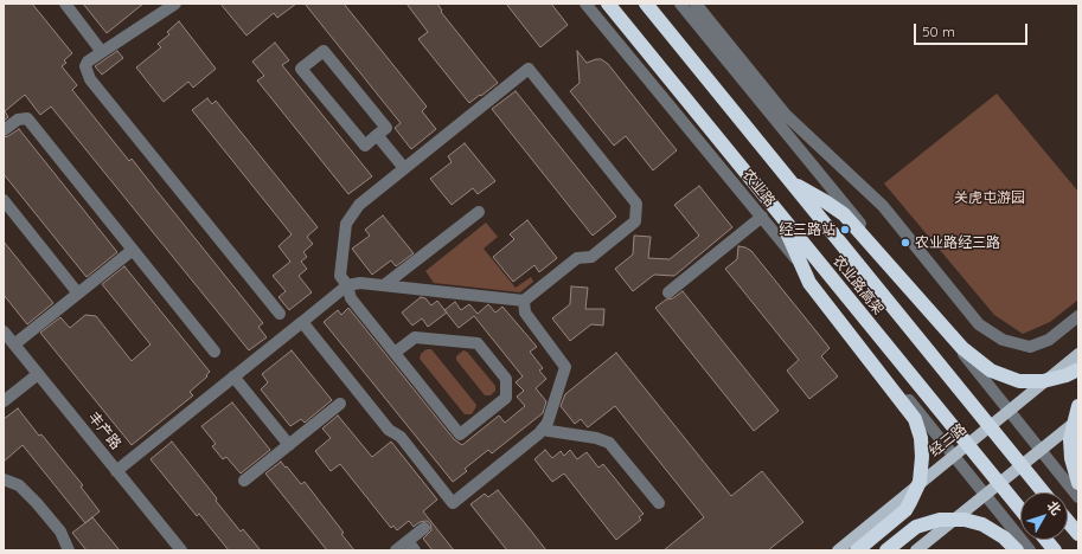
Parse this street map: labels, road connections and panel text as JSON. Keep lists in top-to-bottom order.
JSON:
{
  "streets": {
    "highway": ["农业路高架"],
    "main road": ["经三路"],
    "street": ["农业路", "丰产路"]
  },
  "crossings": [
    ["农业路", "经三路"]
  ],
  "parks": ["关虎屯游园"],
  "places": ["经三路站", "农业路经三路"],
  "scale_bar": "50 m",
  "north": "top right"
}
